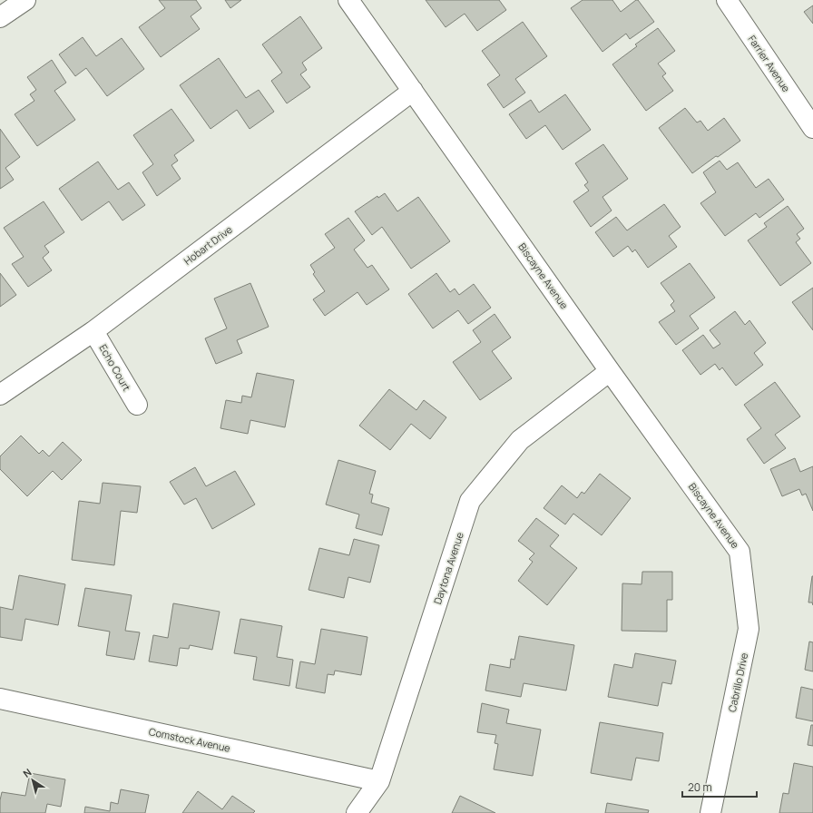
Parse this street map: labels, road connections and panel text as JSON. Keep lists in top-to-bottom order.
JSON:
{
  "streets": {
    "street": [
      "Farrier Avenue",
      "Hobart Drive",
      "Biscayne Avenue",
      "Echo Court",
      "Daytona Avenue",
      "Cabrillo Drive",
      "Comstock Avenue"
    ]
  },
  "crossings": [
    ["Hobart Drive", "Biscayne Avenue"],
    ["Hobart Drive", "Echo Court"],
    ["Biscayne Avenue", "Daytona Avenue"],
    ["Biscayne Avenue", "Cabrillo Drive"],
    ["Daytona Avenue", "Comstock Avenue"]
  ],
  "scale_bar": "20 m",
  "north": "top left"
}
